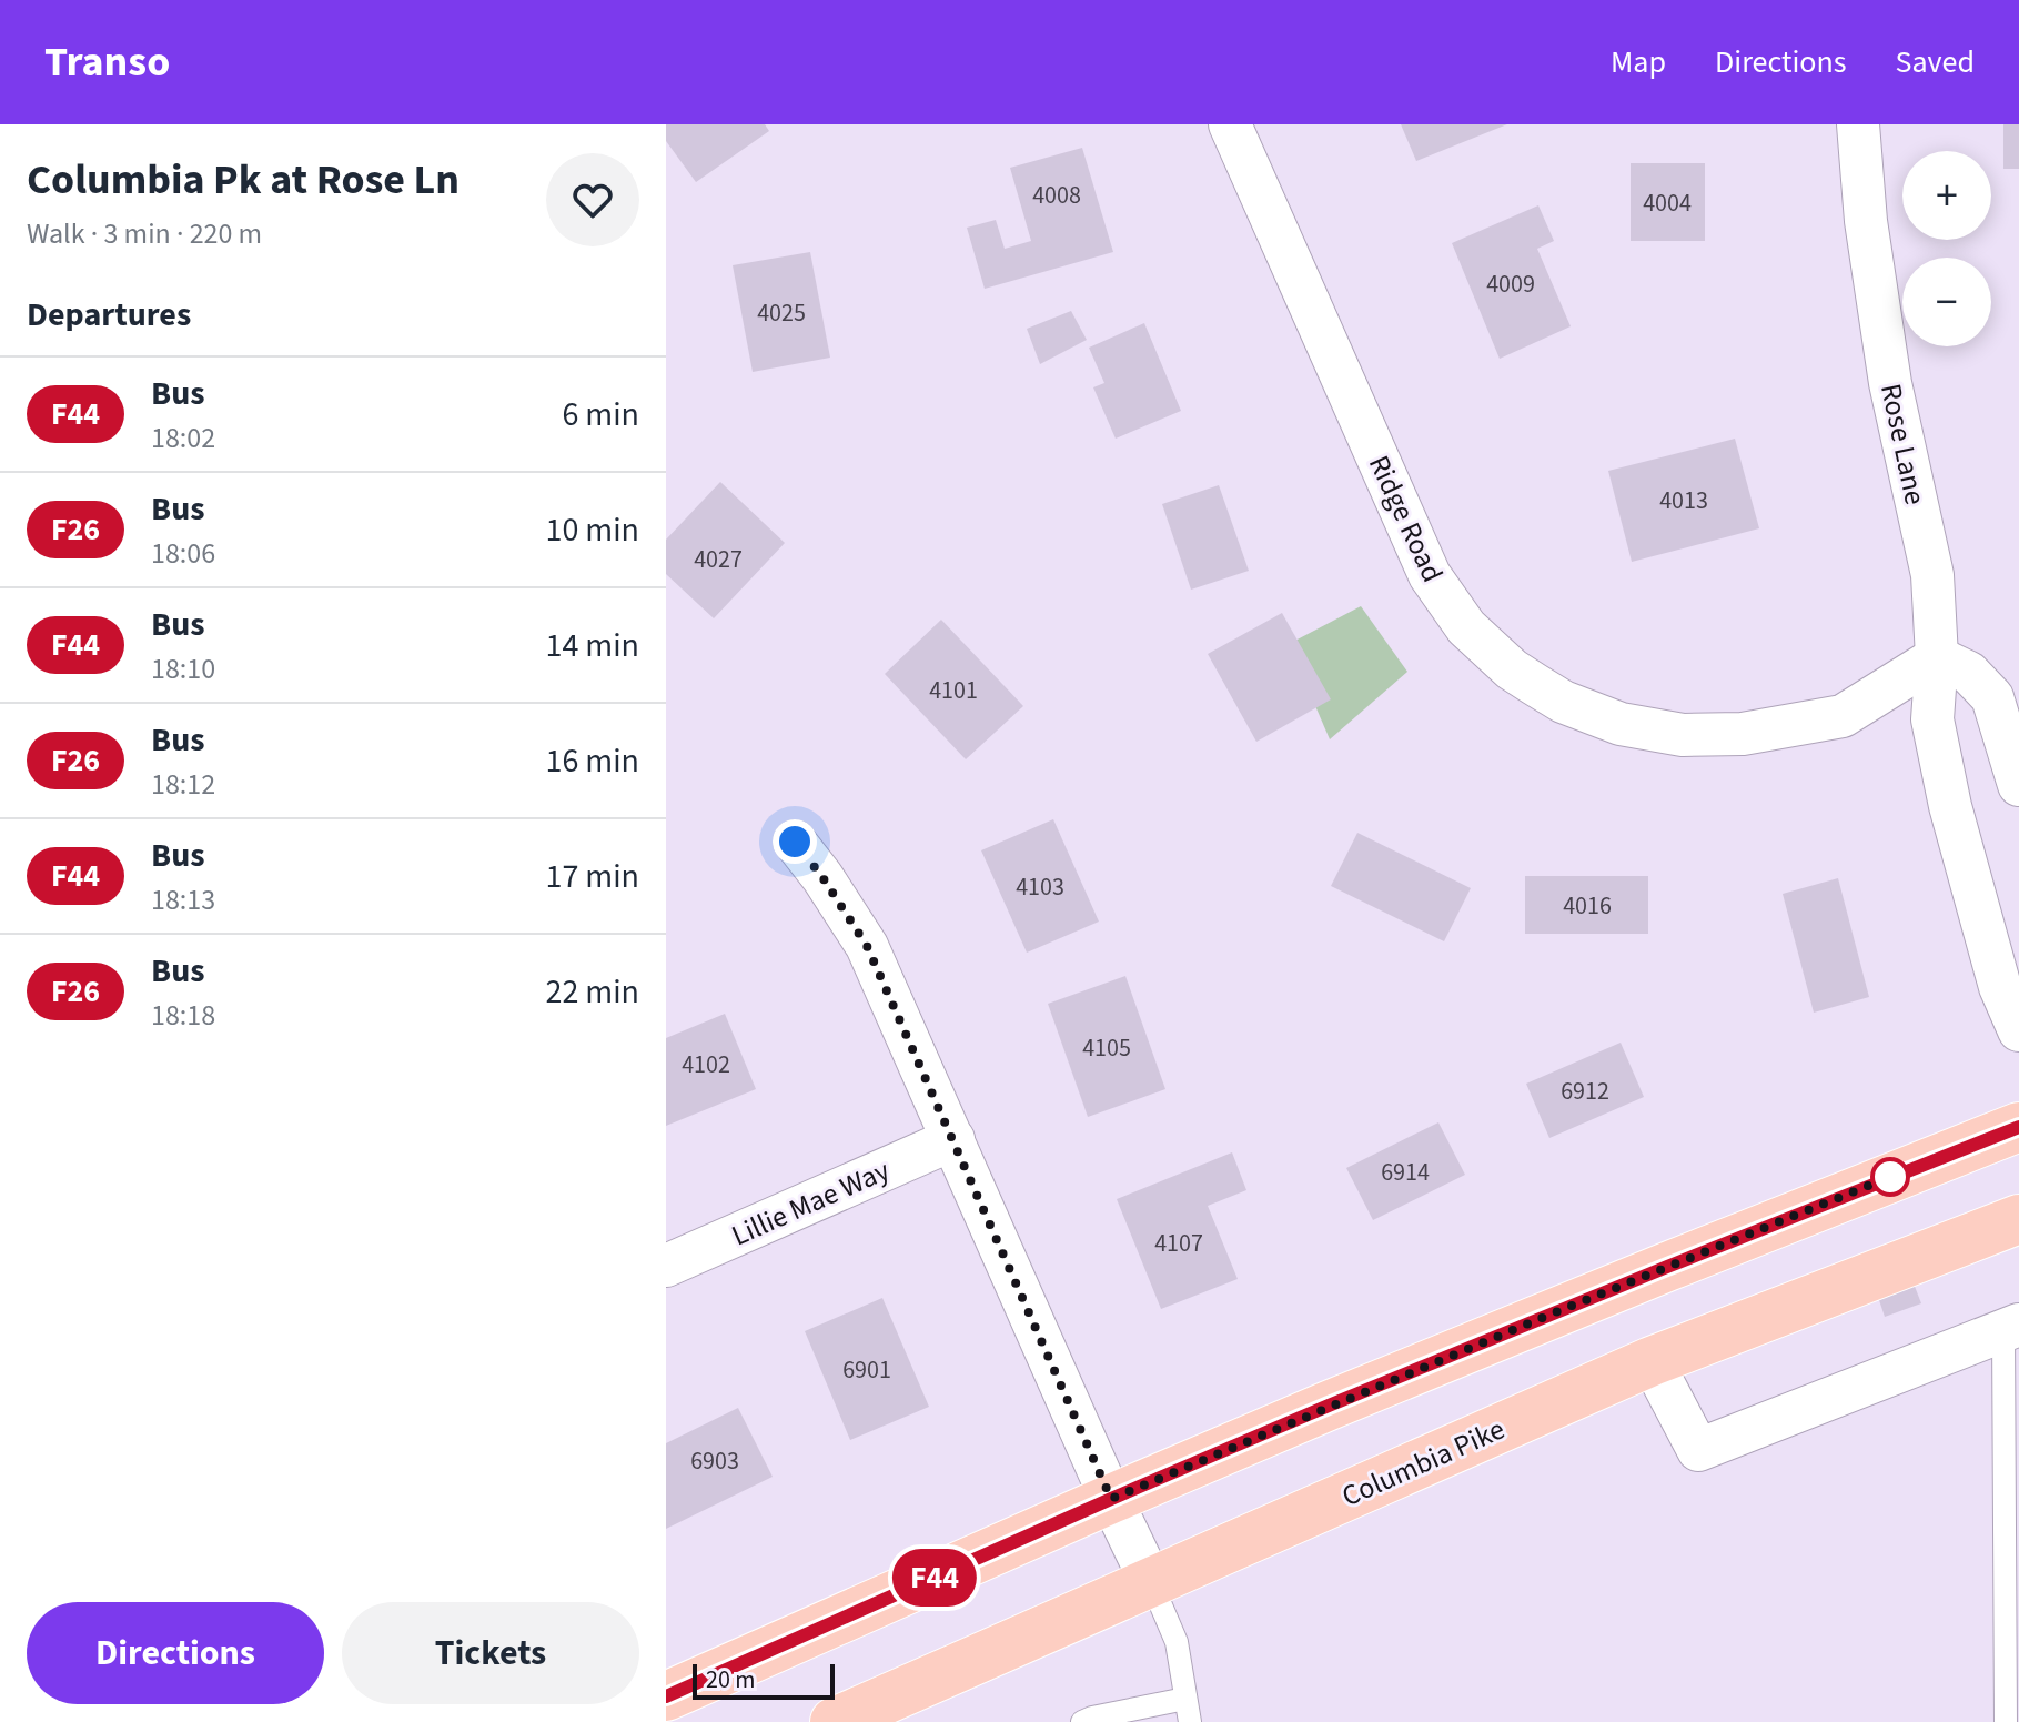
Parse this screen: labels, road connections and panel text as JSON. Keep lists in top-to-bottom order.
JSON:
{
  "streets": {
    "main road": ["Columbia Pike"],
    "street": ["Rose Lane", "Ridge Road", "Lillie Mae Way"]
  },
  "crossings": [
    ["Rose Lane", "Ridge Road"]
  ],
  "lines": ["bus line F44"],
  "house_numbers": [
    "4008",
    "4004",
    "4009",
    "4025",
    "4013",
    "4027",
    "4101",
    "4103",
    "4016",
    "4105",
    "4102",
    "6912",
    "6914",
    "4107",
    "6901",
    "6903"
  ],
  "scale_bar": "20 m",
  "page": {
    "header": "Transo",
    "nav": ["Map", "Directions", "Saved"],
    "heading": [
      ["Columbia Pk at Rose Ln", "Walk · 3 min · 220 m"],
      "Departures"
    ],
    "on_map": "F44",
    "map_buttons": ["+", "−"],
    "list": [
      {
        "mark": "F44",
        "name": "Bus",
        "note": "18:02",
        "value": "6 min"
      },
      {
        "mark": "F26",
        "name": "Bus",
        "note": "18:06",
        "value": "10 min"
      },
      {
        "mark": "F44",
        "name": "Bus",
        "note": "18:10",
        "value": "14 min"
      },
      {
        "mark": "F26",
        "name": "Bus",
        "note": "18:12",
        "value": "16 min"
      },
      {
        "mark": "F44",
        "name": "Bus",
        "note": "18:13",
        "value": "17 min"
      },
      {
        "mark": "F26",
        "name": "Bus",
        "note": "18:18",
        "value": "22 min"
      }
    ],
    "buttons": ["Directions", "Tickets"],
    "scale": "20 m"
  }
}
